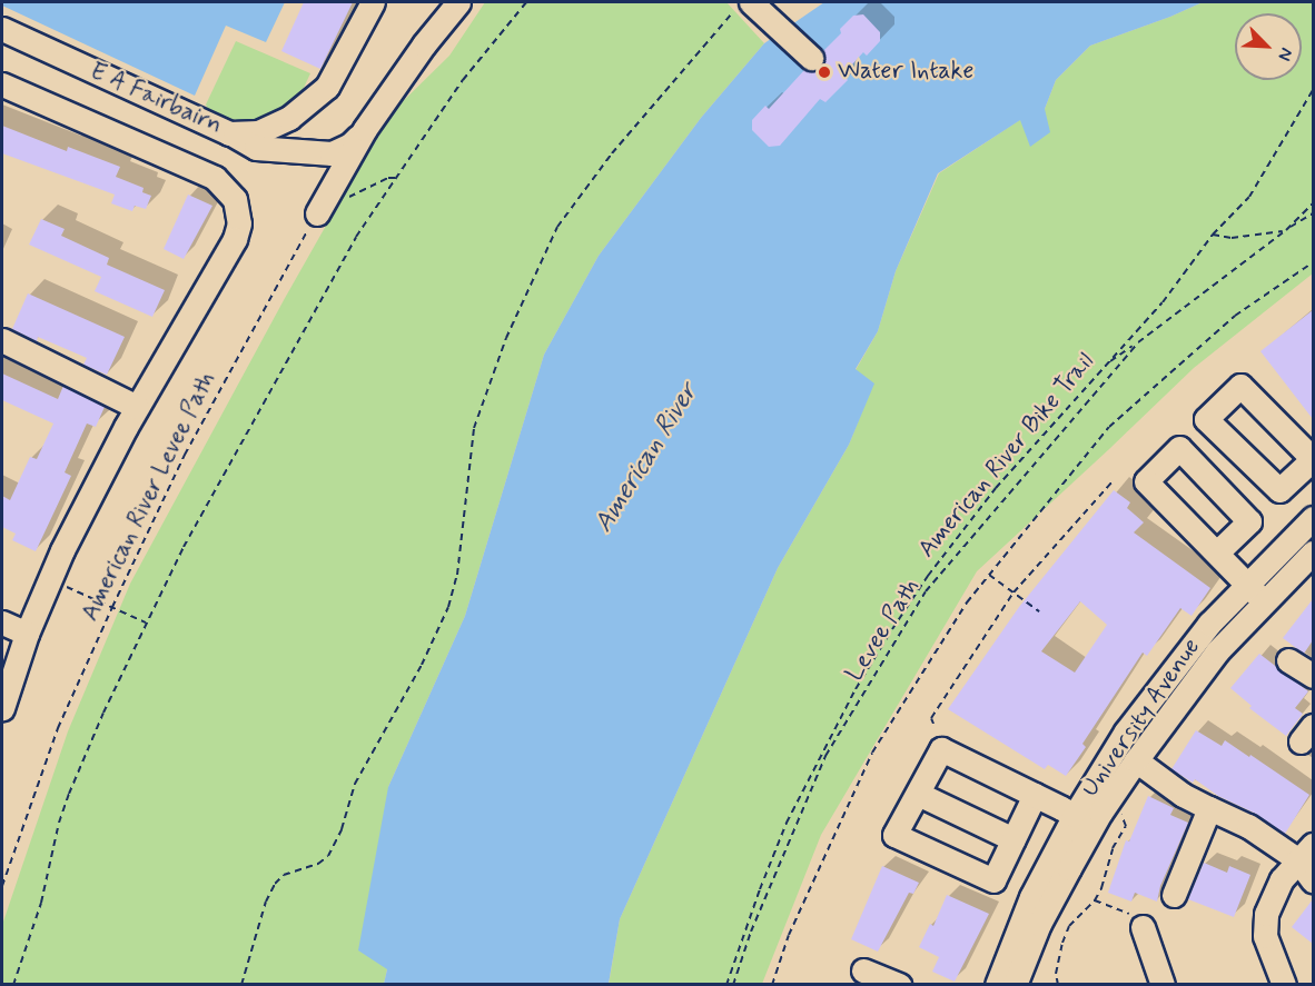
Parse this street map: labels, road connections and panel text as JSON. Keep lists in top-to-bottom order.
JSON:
{
  "streets": {
    "street": ["E A Fairbairn", "University Avenue"],
    "path": ["American River Bike Trail", "American River Levee Path", "Levee Path"]
  },
  "crossings": [
    ["American River Bike Trail", "Levee Path"]
  ],
  "water": ["American River"],
  "places": ["Water Intake"],
  "north": "bottom right"
}
